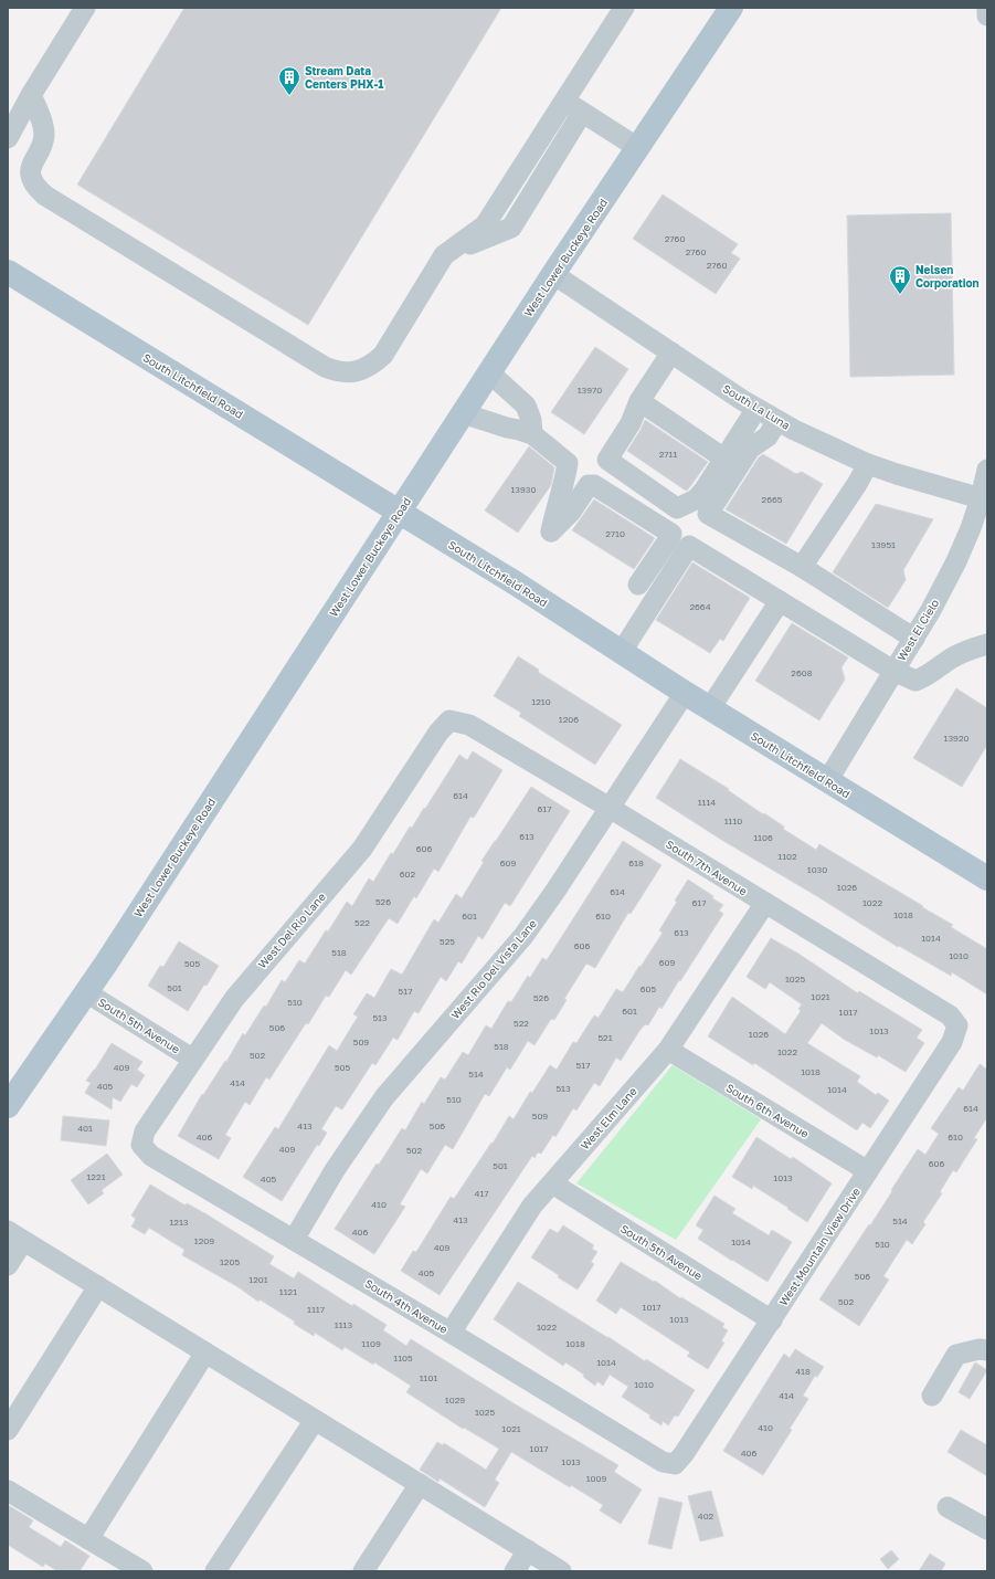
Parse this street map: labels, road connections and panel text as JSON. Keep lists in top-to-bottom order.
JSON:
{
  "streets": {
    "main road": ["West Lower Buckeye Road", "South Litchfield Road"],
    "street": [
      "South La Luna",
      "West El Cielo",
      "South 7th Avenue",
      "West Del Rio Lane",
      "West Rio Del Vista Lane",
      "South 5th Avenue",
      "South 6th Avenue",
      "West Elm Lane",
      "West Mountain View Drive",
      "South 4th Avenue"
    ]
  },
  "crossings": [
    ["West Lower Buckeye Road", "South Litchfield Road"],
    ["West Lower Buckeye Road", "South La Luna"],
    ["West Lower Buckeye Road", "South 5th Avenue"],
    ["South Litchfield Road", "West El Cielo"],
    ["South Litchfield Road", "West Rio Del Vista Lane"],
    ["South La Luna", "West El Cielo"],
    ["South 7th Avenue", "West Del Rio Lane"],
    ["South 7th Avenue", "West Rio Del Vista Lane"],
    ["South 7th Avenue", "West Elm Lane"],
    ["South 7th Avenue", "West Mountain View Drive"],
    ["West Del Rio Lane", "South 5th Avenue"],
    ["West Del Rio Lane", "South 4th Avenue"],
    ["West Rio Del Vista Lane", "South 4th Avenue"],
    ["South 5th Avenue", "West Elm Lane"],
    ["South 5th Avenue", "West Mountain View Drive"],
    ["South 6th Avenue", "West Elm Lane"],
    ["South 6th Avenue", "West Mountain View Drive"],
    ["West Elm Lane", "South 4th Avenue"],
    ["West Mountain View Drive", "South 4th Avenue"]
  ],
  "places": {
    "building": ["Stream Data Centers PHX-1", "Nelsen Corporation"]
  },
  "house_numbers": [
    "2760",
    "2760",
    "2760",
    "13970",
    "2711",
    "13930",
    "2665",
    "2710",
    "13951",
    "2664",
    "2608",
    "1210",
    "1206",
    "13920",
    "614",
    "1114",
    "617",
    "1110",
    "613",
    "1106",
    "606",
    "1102",
    "609",
    "618",
    "1030",
    "602",
    "1026",
    "614",
    "526",
    "617",
    "1022",
    "1018",
    "601",
    "610",
    "522",
    "613",
    "1014",
    "525",
    "606",
    "518",
    "1010",
    "609",
    "505",
    "1025",
    "501",
    "605",
    "517",
    "1021",
    "526",
    "510",
    "601",
    "1017",
    "513",
    "522",
    "506",
    "1013",
    "1026",
    "521",
    "509",
    "518",
    "1022",
    "502",
    "517",
    "409",
    "505",
    "1018",
    "514",
    "414",
    "405",
    "513",
    "1014",
    "510",
    "614",
    "509",
    "413",
    "506",
    "401",
    "406",
    "610",
    "409",
    "502",
    "606",
    "501",
    "1221",
    "1013",
    "405",
    "417",
    "410",
    "413",
    "514",
    "1213",
    "406",
    "1209",
    "1014",
    "510",
    "409",
    "1205",
    "405",
    "506",
    "1201",
    "1121",
    "502",
    "1017",
    "1117",
    "1013",
    "1113",
    "1022",
    "1109",
    "1018",
    "1105",
    "1014",
    "418",
    "1101",
    "1010",
    "414",
    "1029",
    "1025",
    "410",
    "1021",
    "1017",
    "406",
    "1013",
    "1009",
    "402"
  ]
}
